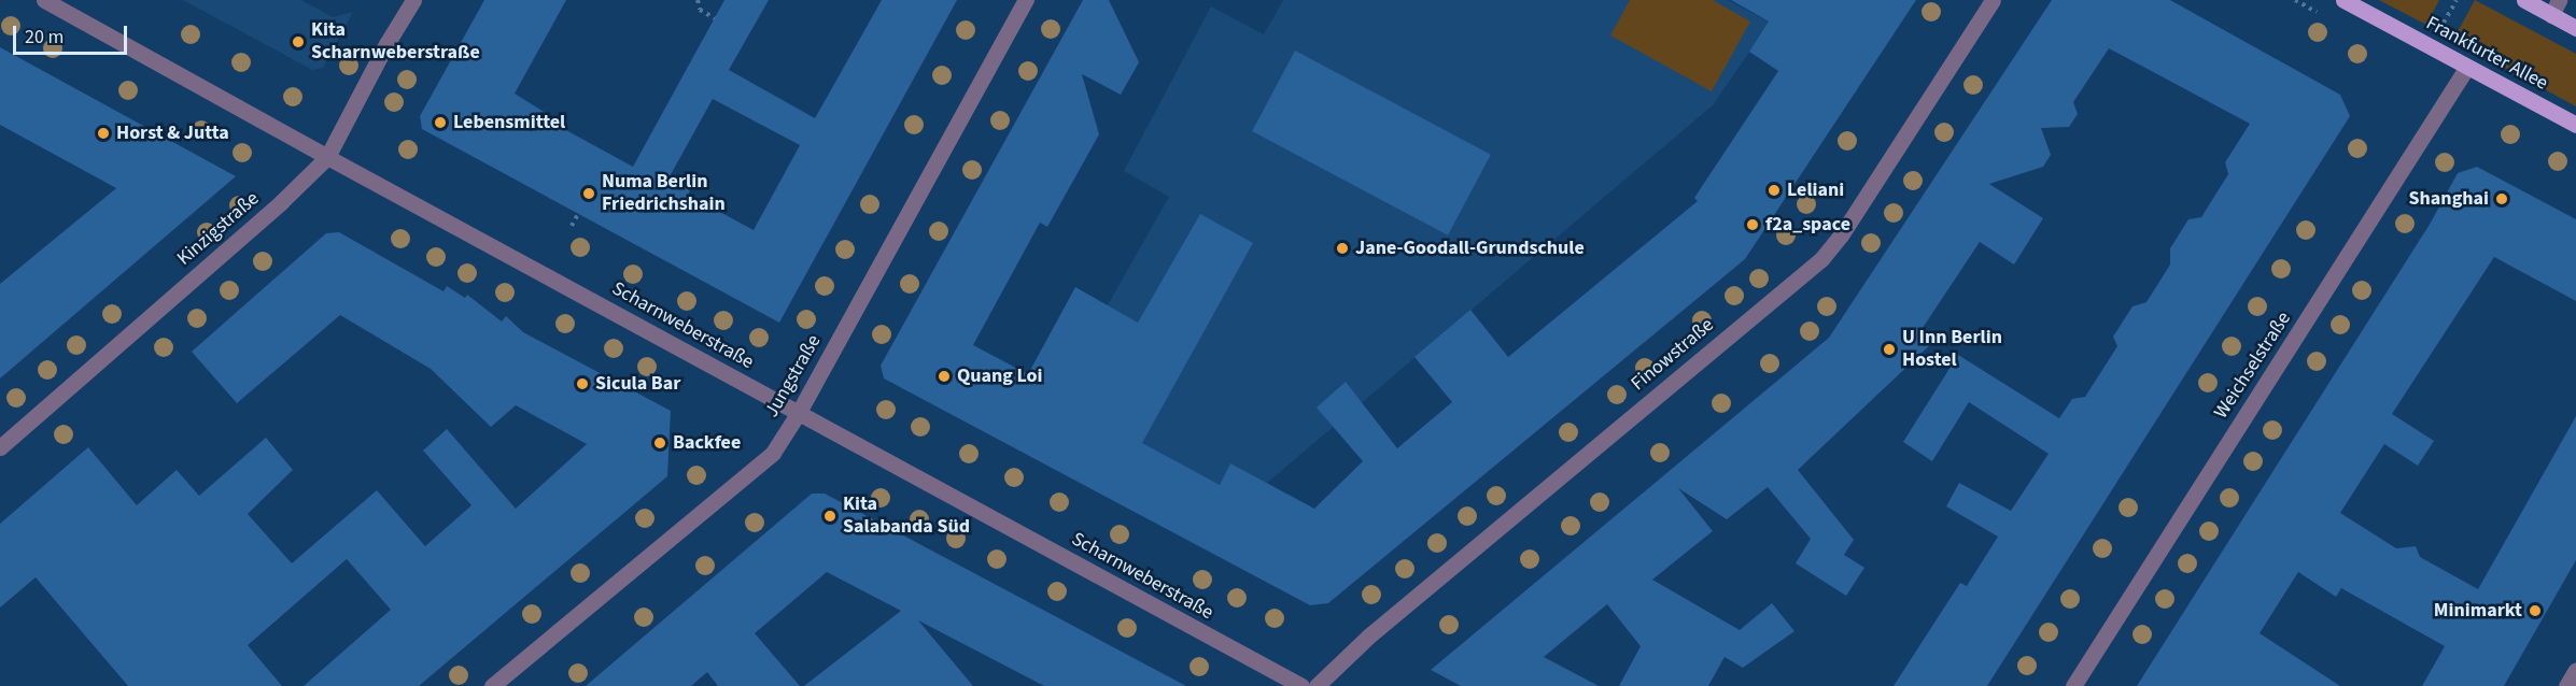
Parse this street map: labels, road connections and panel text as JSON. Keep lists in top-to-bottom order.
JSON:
{
  "streets": {
    "main road": ["Frankfurter Allee"],
    "street": [
      "Kinzigstraße",
      "Scharnweberstraße",
      "Finowstraße",
      "Weichselstraße",
      "Jungstraße"
    ]
  },
  "crossings": [
    ["Frankfurter Allee", "Weichselstraße"],
    ["Kinzigstraße", "Scharnweberstraße"],
    ["Scharnweberstraße", "Jungstraße"]
  ],
  "places": [
    "Kita Scharnweberstraße",
    "Lebensmittel",
    "Horst & Jutta",
    "Leliani",
    "Numa Berlin Friedrichshain",
    "Shanghai",
    "f2a_space",
    "Jane-Goodall-Grundschule",
    "U Inn Berlin Hostel",
    "Quang Loi",
    "Sicula Bar",
    "Backfee",
    "Kita Salabanda Süd",
    "Minimarkt"
  ],
  "scale_bar": "20 m"
}
